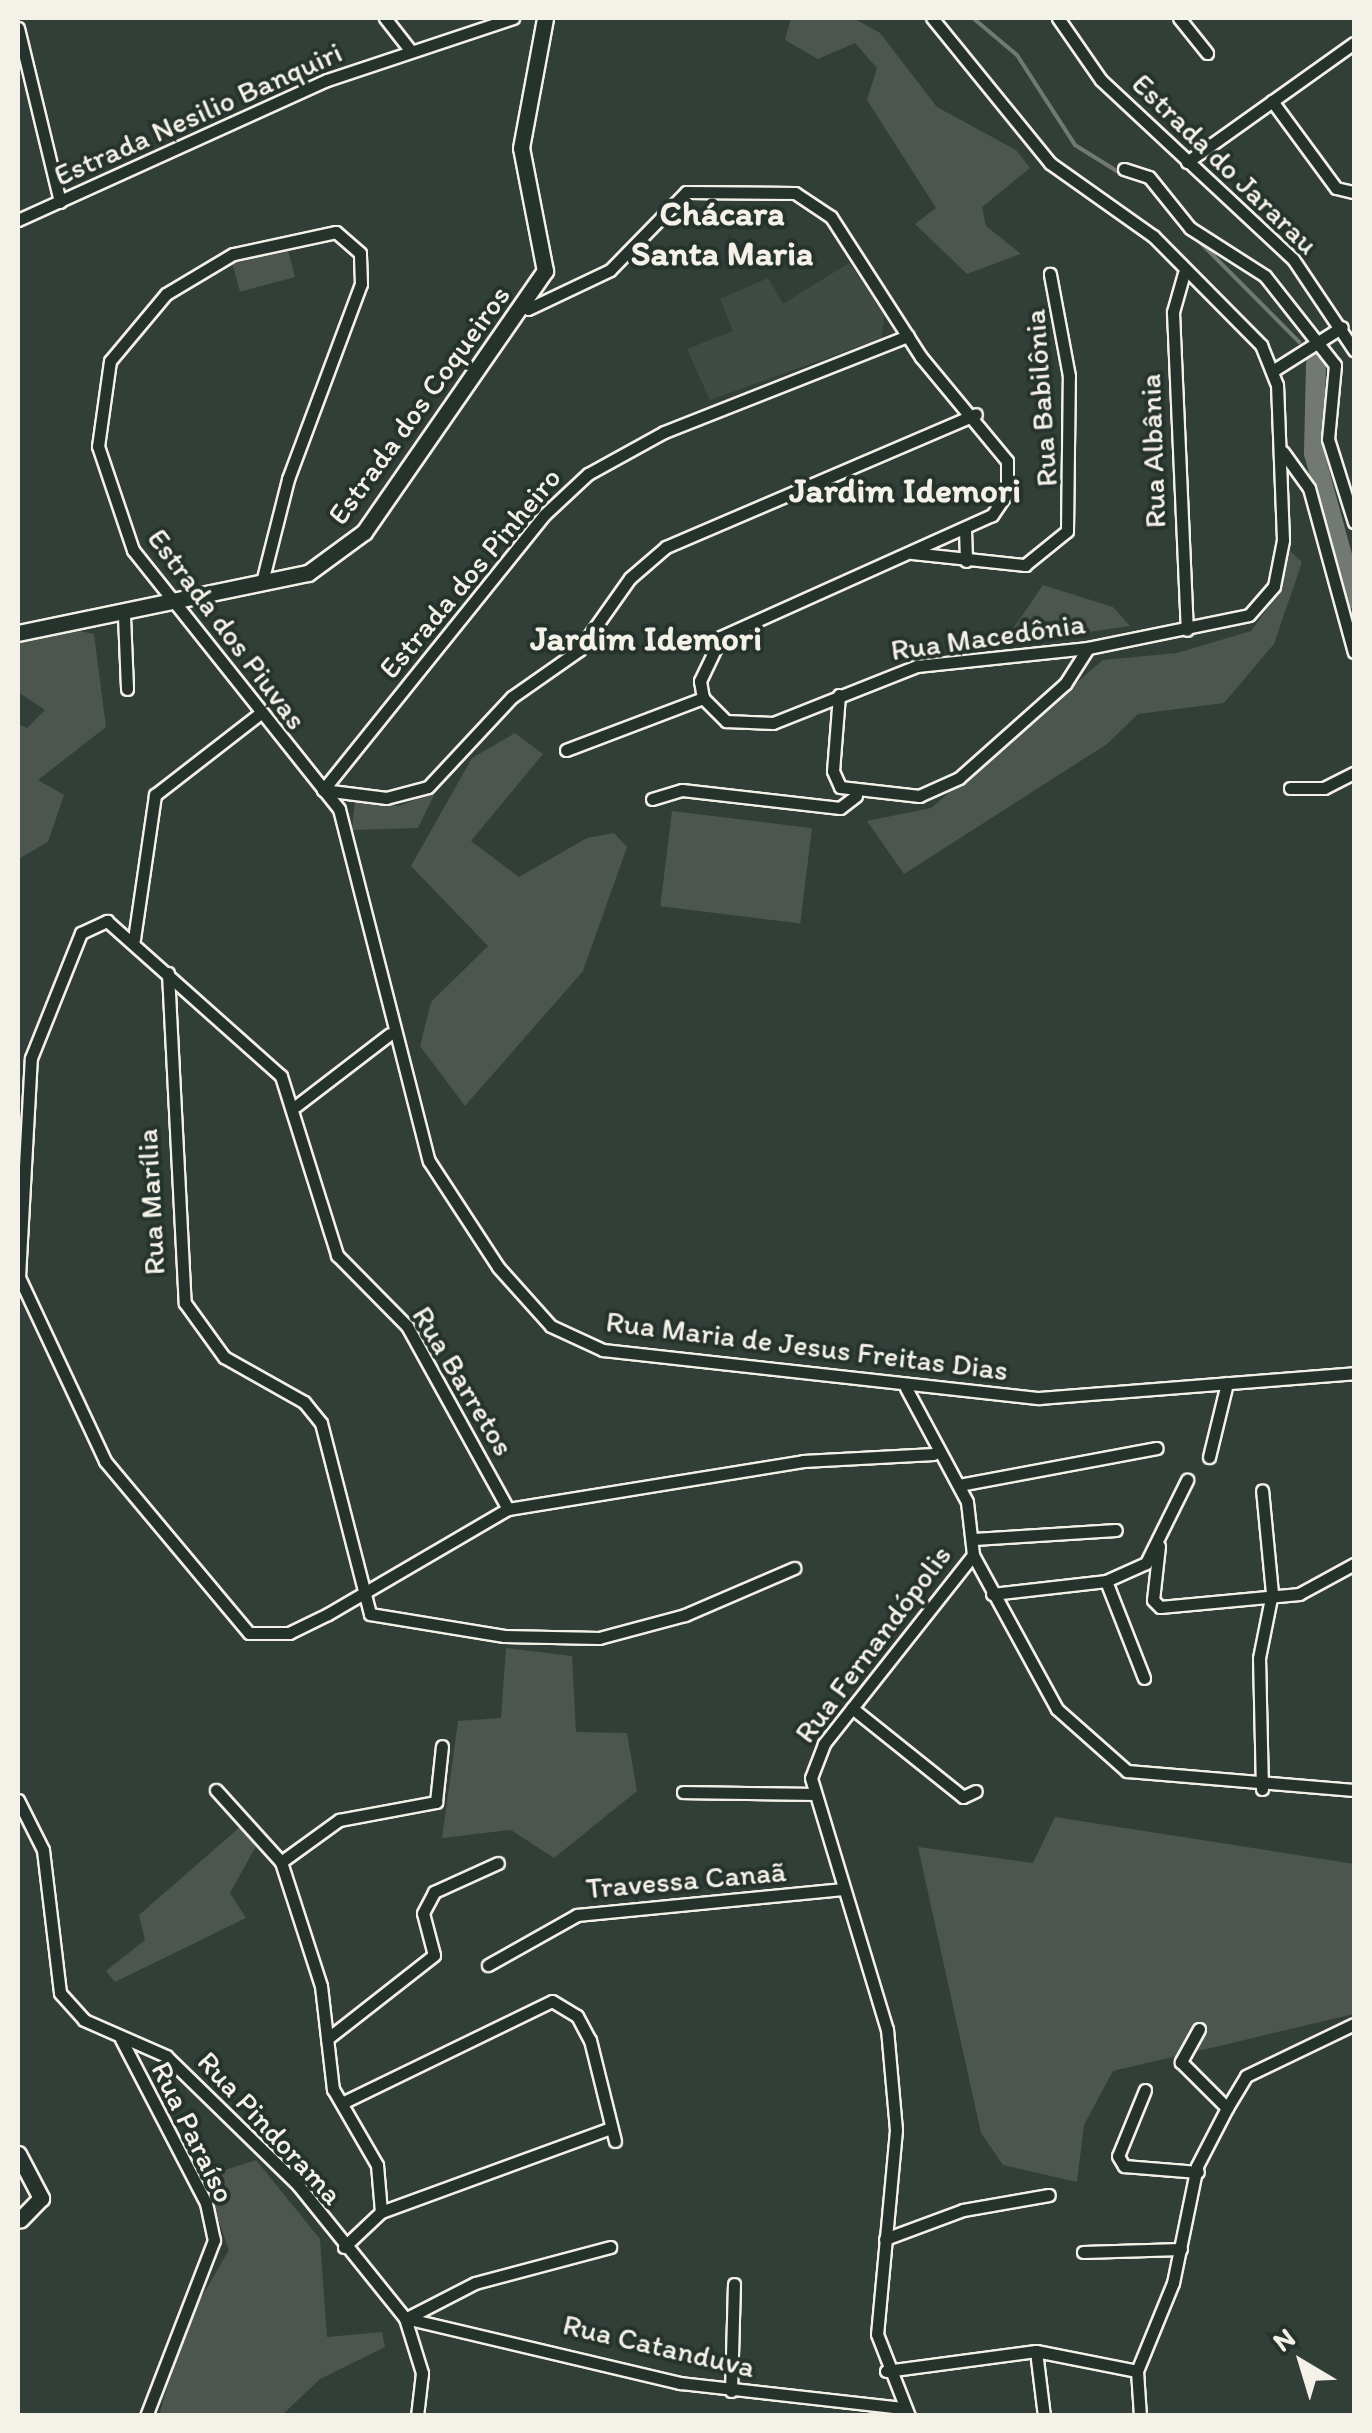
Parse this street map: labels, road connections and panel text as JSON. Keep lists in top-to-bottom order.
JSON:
{
  "streets": {
    "street": [
      "Estrada Nesilio Banquiri",
      "Estrada do Jararau",
      "Rua Babilônia",
      "Estrada dos Coqueiros",
      "Rua Albânia",
      "Estrada dos Pinheiro",
      "Estrada dos Piuvas",
      "Rua Macedônia",
      "Rua Marília",
      "Rua Maria de Jesus Freitas Dias",
      "Rua Barretos",
      "Rua Fernandópolis",
      "Travessa Canaã",
      "Rua Pindorama",
      "Rua Paraíso",
      "Rua Catanduva"
    ]
  },
  "crossings": [
    ["Estrada dos Coqueiros", "Estrada dos Piuvas"],
    ["Rua Albânia", "Rua Macedônia"],
    ["Estrada dos Pinheiro", "Estrada dos Piuvas"],
    ["Estrada dos Pinheiro", "Rua Maria de Jesus Freitas Dias"],
    ["Estrada dos Piuvas", "Rua Maria de Jesus Freitas Dias"],
    ["Rua Marília", "Rua Barretos"],
    ["Rua Maria de Jesus Freitas Dias", "Rua Fernandópolis"],
    ["Rua Fernandópolis", "Travessa Canaã"],
    ["Rua Fernandópolis", "Rua Catanduva"],
    ["Rua Pindorama", "Rua Paraíso"],
    ["Rua Pindorama", "Rua Catanduva"]
  ],
  "districts": ["Chácara Santa Maria", "Jardim Idemori", "Jardim Idemori"],
  "north": "top left"
}
